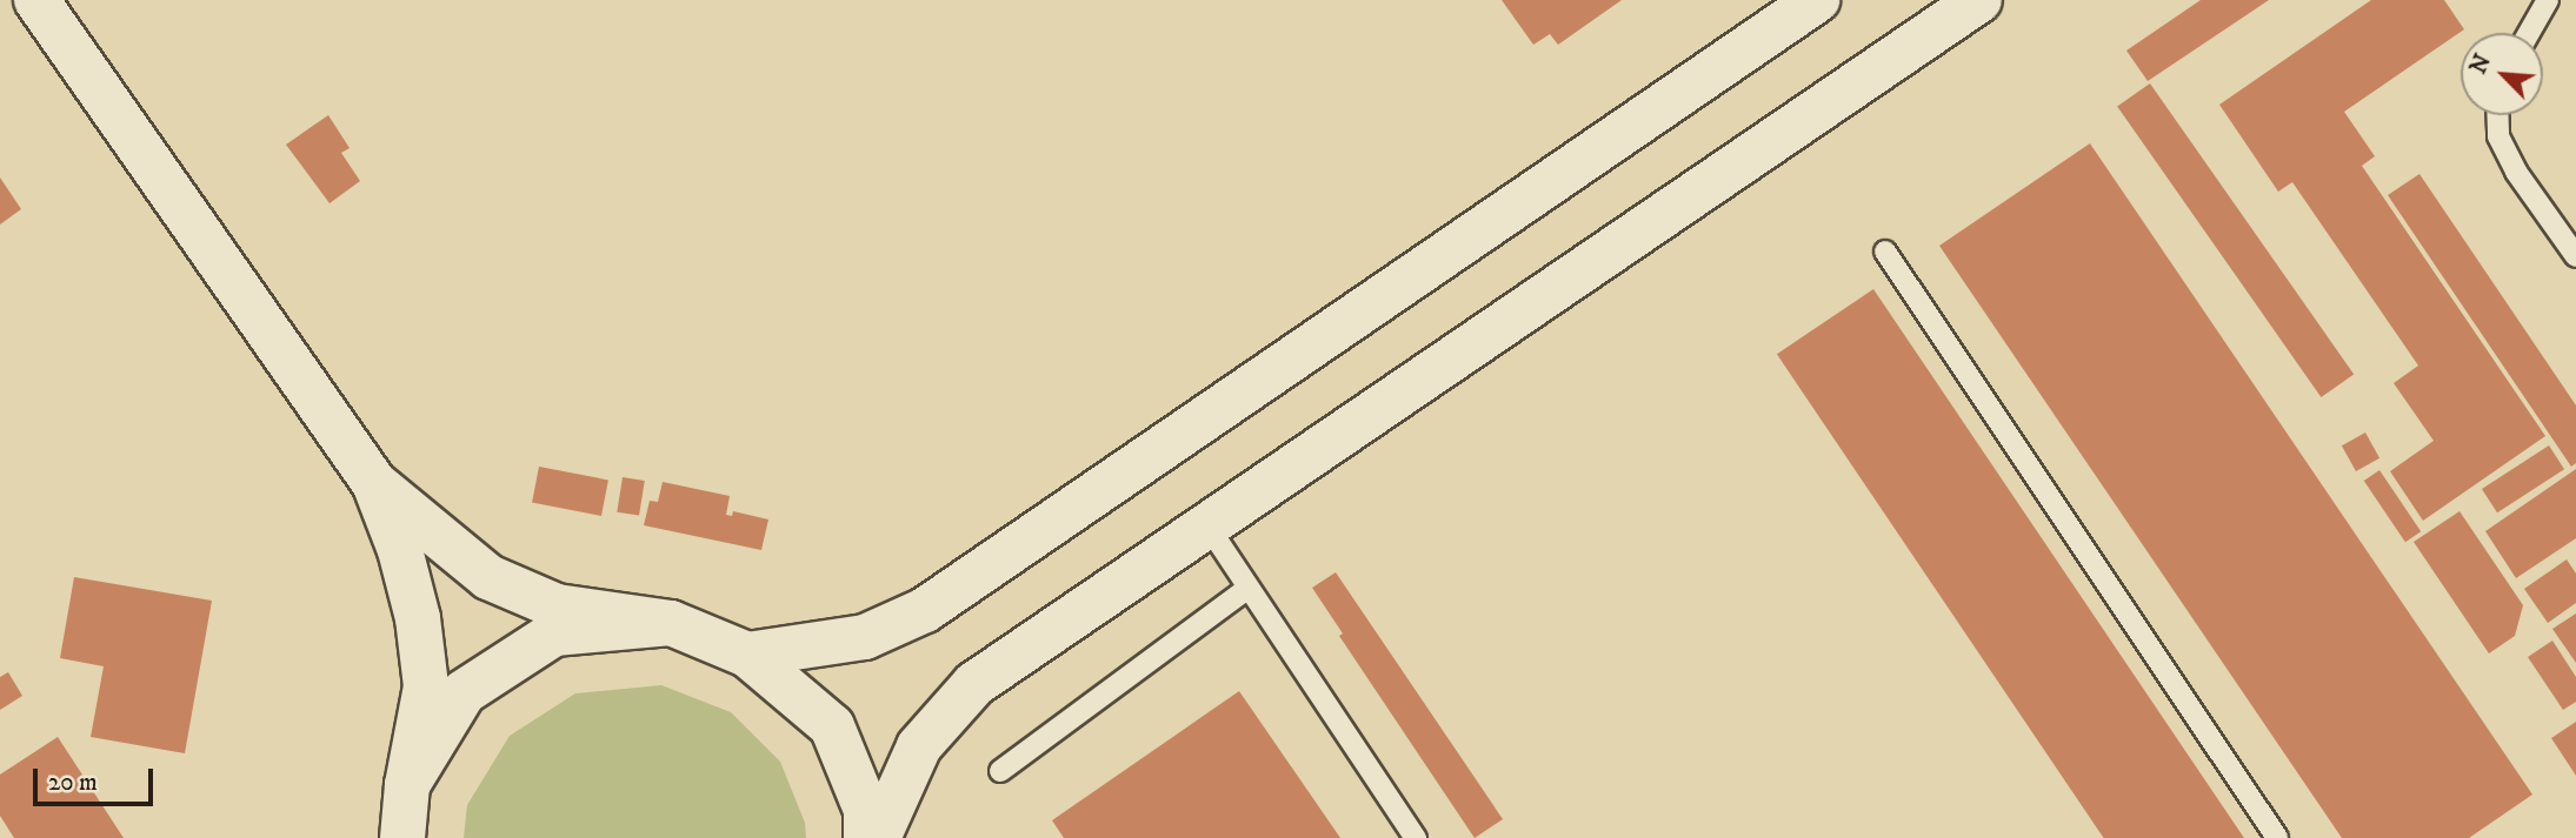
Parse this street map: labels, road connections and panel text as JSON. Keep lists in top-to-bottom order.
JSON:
{
  "scale_bar": "20 m",
  "north": "top left"
}
